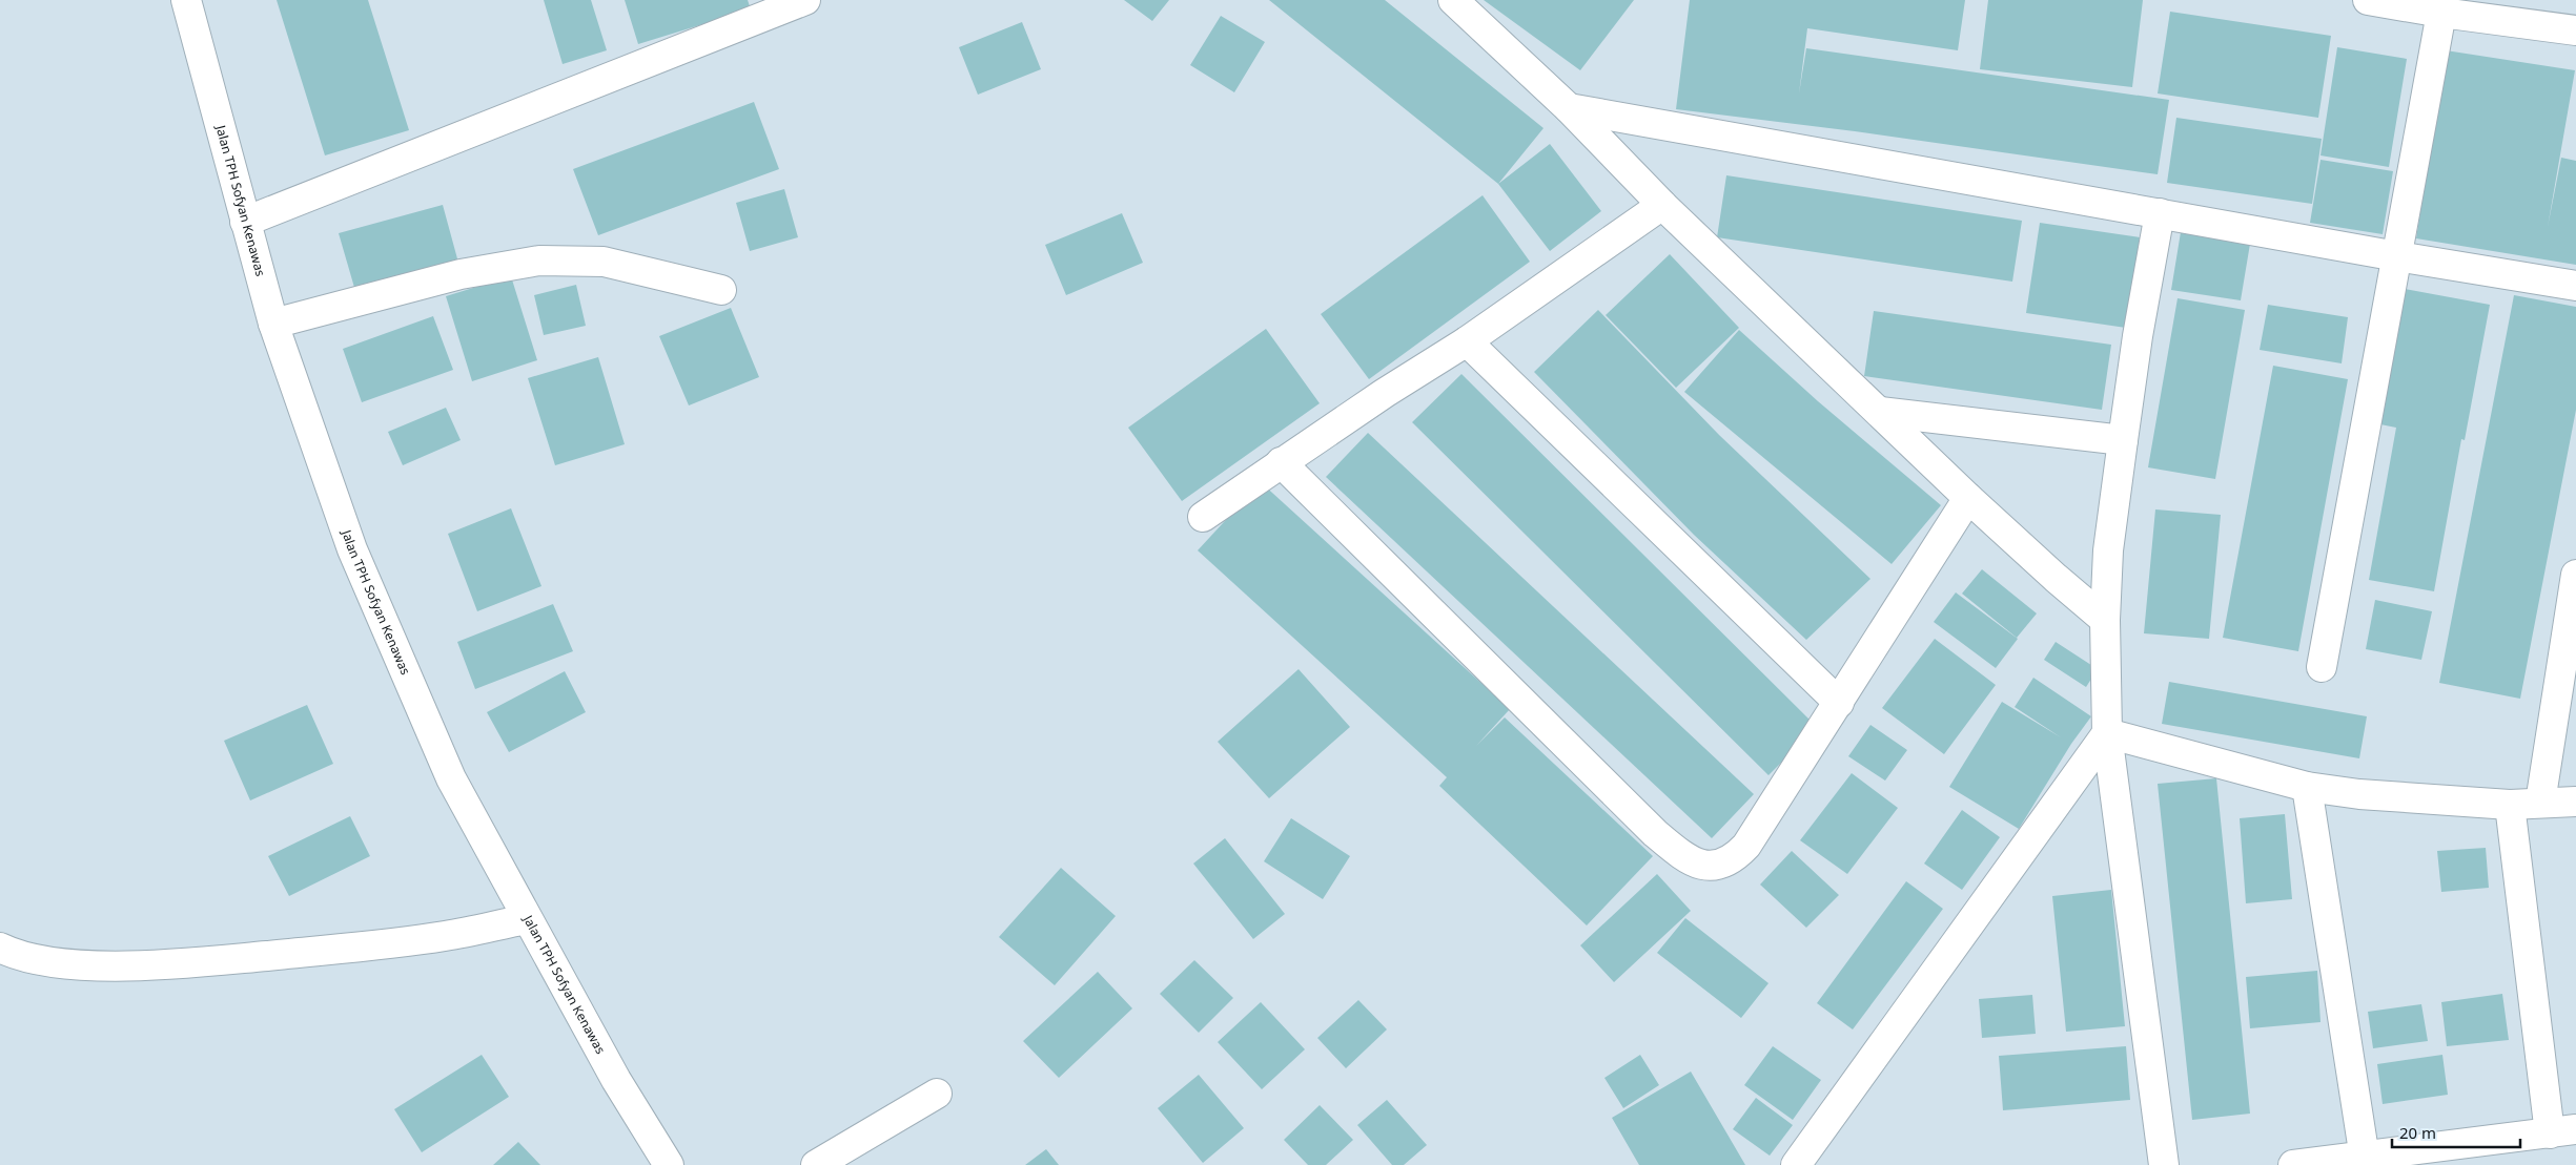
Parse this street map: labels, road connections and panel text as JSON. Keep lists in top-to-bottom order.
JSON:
{
  "streets": {
    "street": ["Jalan TPH Sofyan Kenawas"]
  },
  "scale_bar": "20 m"
}
